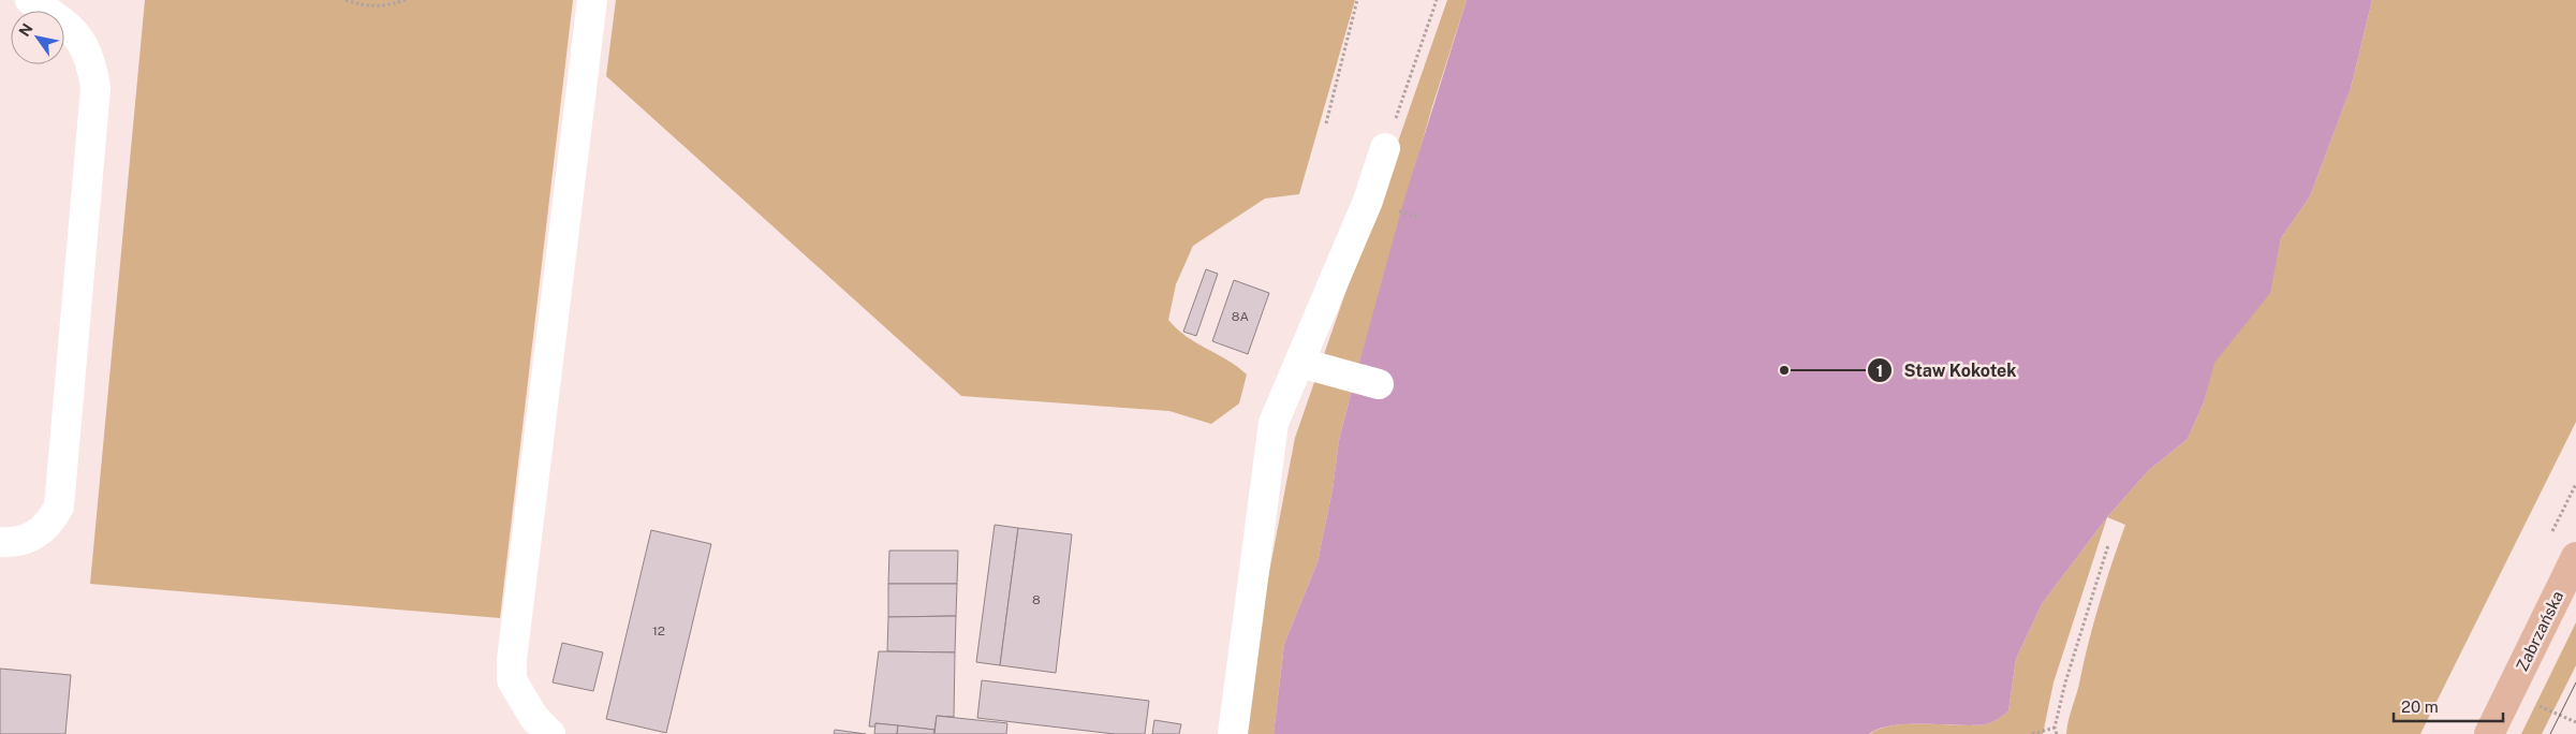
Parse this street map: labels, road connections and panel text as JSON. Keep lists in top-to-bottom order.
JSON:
{
  "streets": {
    "main road": ["Zabrzańska"]
  },
  "places": ["Staw Kokotek"],
  "house_numbers": ["8A", "8", "12"],
  "scale_bar": "20 m",
  "north": "top left"
}
